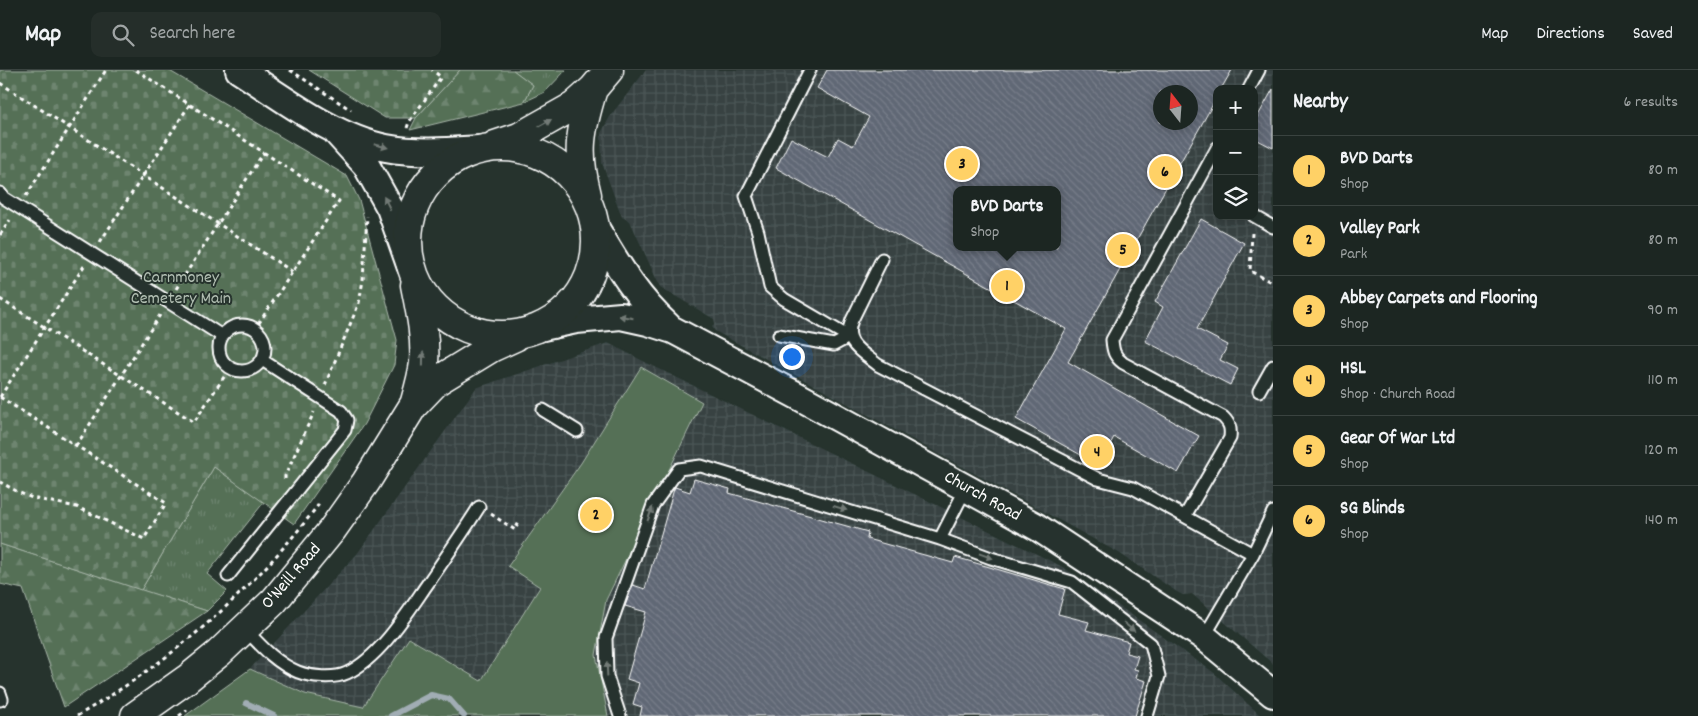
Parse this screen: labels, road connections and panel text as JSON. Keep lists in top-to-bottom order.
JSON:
{
  "streets": {
    "main road": ["O'Neill Road"],
    "street": ["Church Road"]
  },
  "crossings": [
    ["Church Road", "O'Neill Road"]
  ],
  "parks": ["Carnmoney Cemetery Main"],
  "north": "top",
  "page": {
    "header": "Map",
    "search": "Search here",
    "nav": ["Map", "Directions", "Saved"],
    "heading": ["Nearby", "6 results"],
    "map_buttons": ["+", "−"],
    "list": [
      {
        "mark": "1",
        "name": "BVD Darts",
        "note": "Shop",
        "value": "80 m"
      },
      {
        "mark": "2",
        "name": "Valley Park",
        "note": "Park",
        "value": "80 m"
      },
      {
        "mark": "3",
        "name": "Abbey Carpets and Flooring",
        "note": "Shop",
        "value": "90 m"
      },
      {
        "mark": "4",
        "name": "HSL",
        "note": "Shop · Church Road",
        "value": "110 m"
      },
      {
        "mark": "5",
        "name": "Gear Of War Ltd",
        "note": "Shop",
        "value": "120 m"
      },
      {
        "mark": "6",
        "name": "SG Blinds",
        "note": "Shop",
        "value": "140 m"
      }
    ],
    "pins": [
      "3",
      "6",
      "5",
      "1",
      "4",
      "2"
    ],
    "popup": ["BVD Darts", "Shop"]
  }
}
